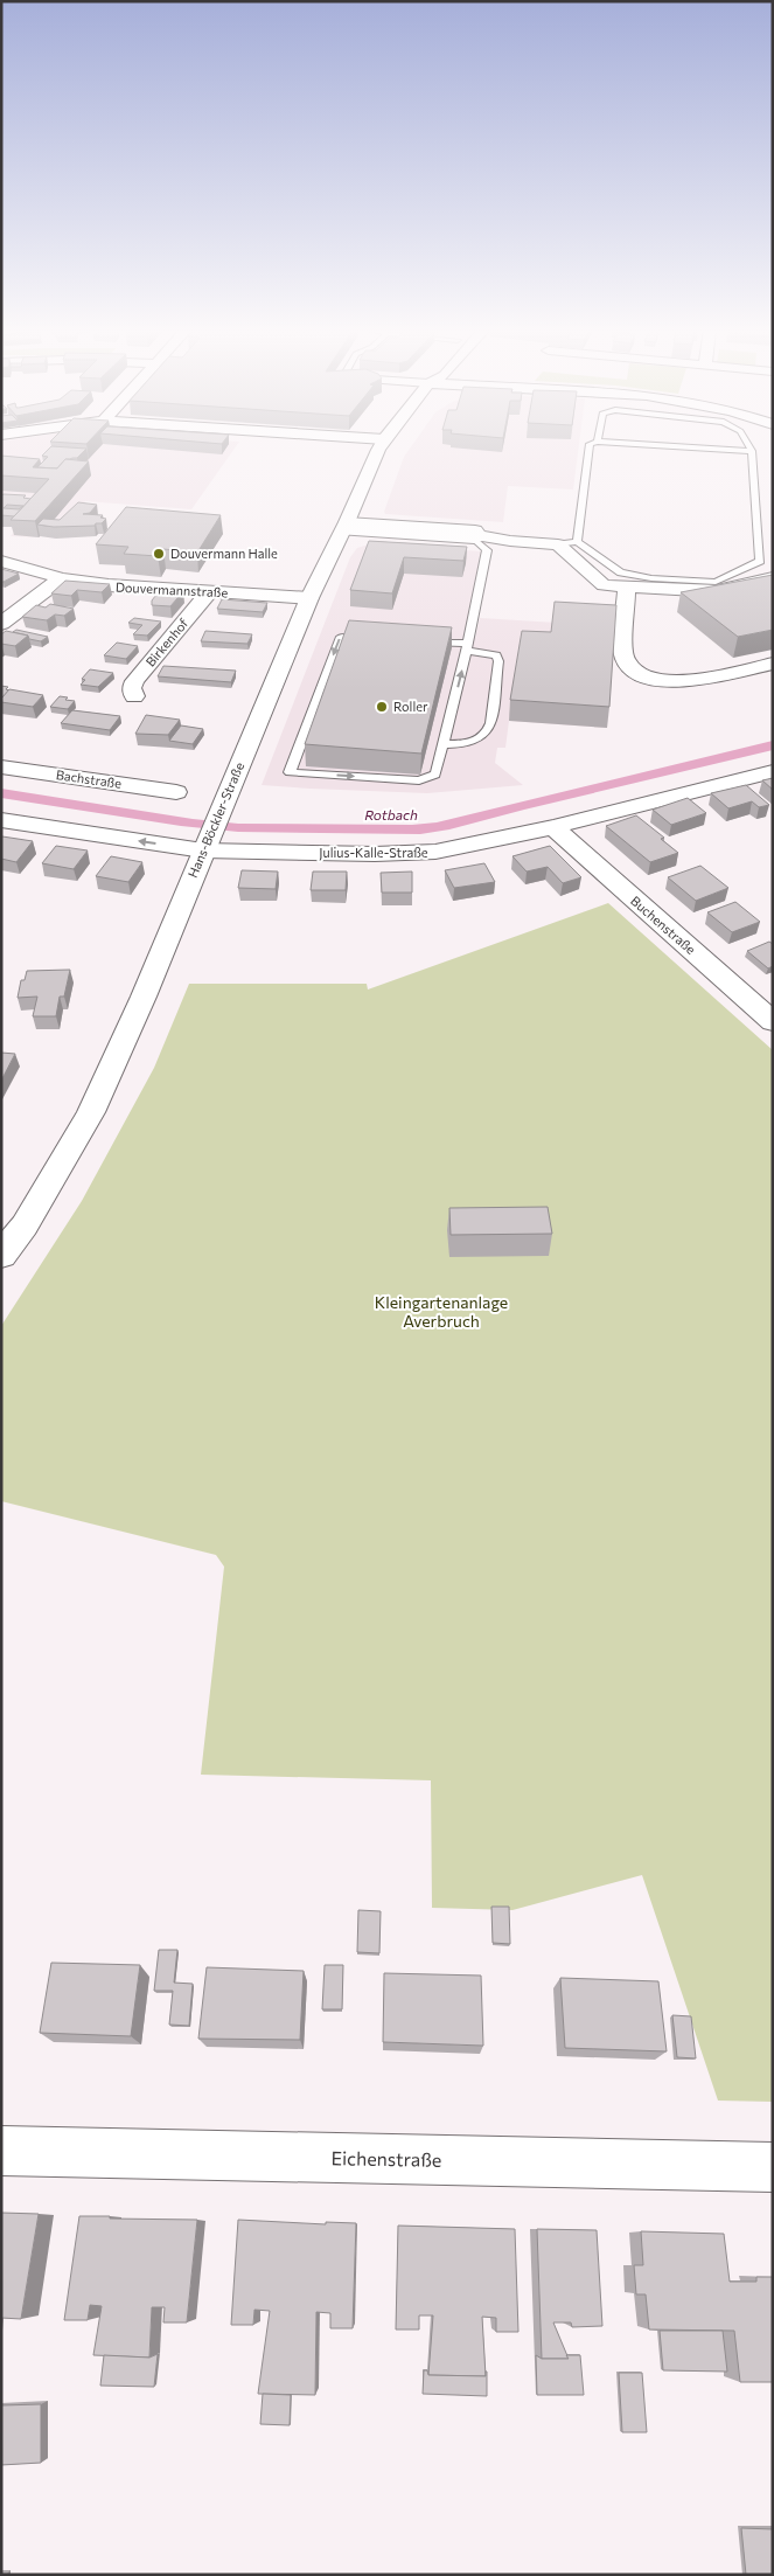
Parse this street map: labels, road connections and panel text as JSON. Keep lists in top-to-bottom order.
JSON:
{
  "streets": {
    "street": [
      "Douvermannstraße",
      "Birkenhof",
      "Bachstraße",
      "Hans-Böckler-Straße",
      "Julius-Kalle-Straße",
      "Buchenstraße",
      "Eichenstraße"
    ]
  },
  "crossings": [
    ["Douvermannstraße", "Birkenhof"],
    ["Douvermannstraße", "Hans-Böckler-Straße"],
    ["Hans-Böckler-Straße", "Julius-Kalle-Straße"],
    ["Julius-Kalle-Straße", "Buchenstraße"]
  ],
  "water": ["Rotbach"],
  "parks": ["Kleingartenanlage Averbruch"],
  "places": ["Douvermann Halle", "Roller"]
}
